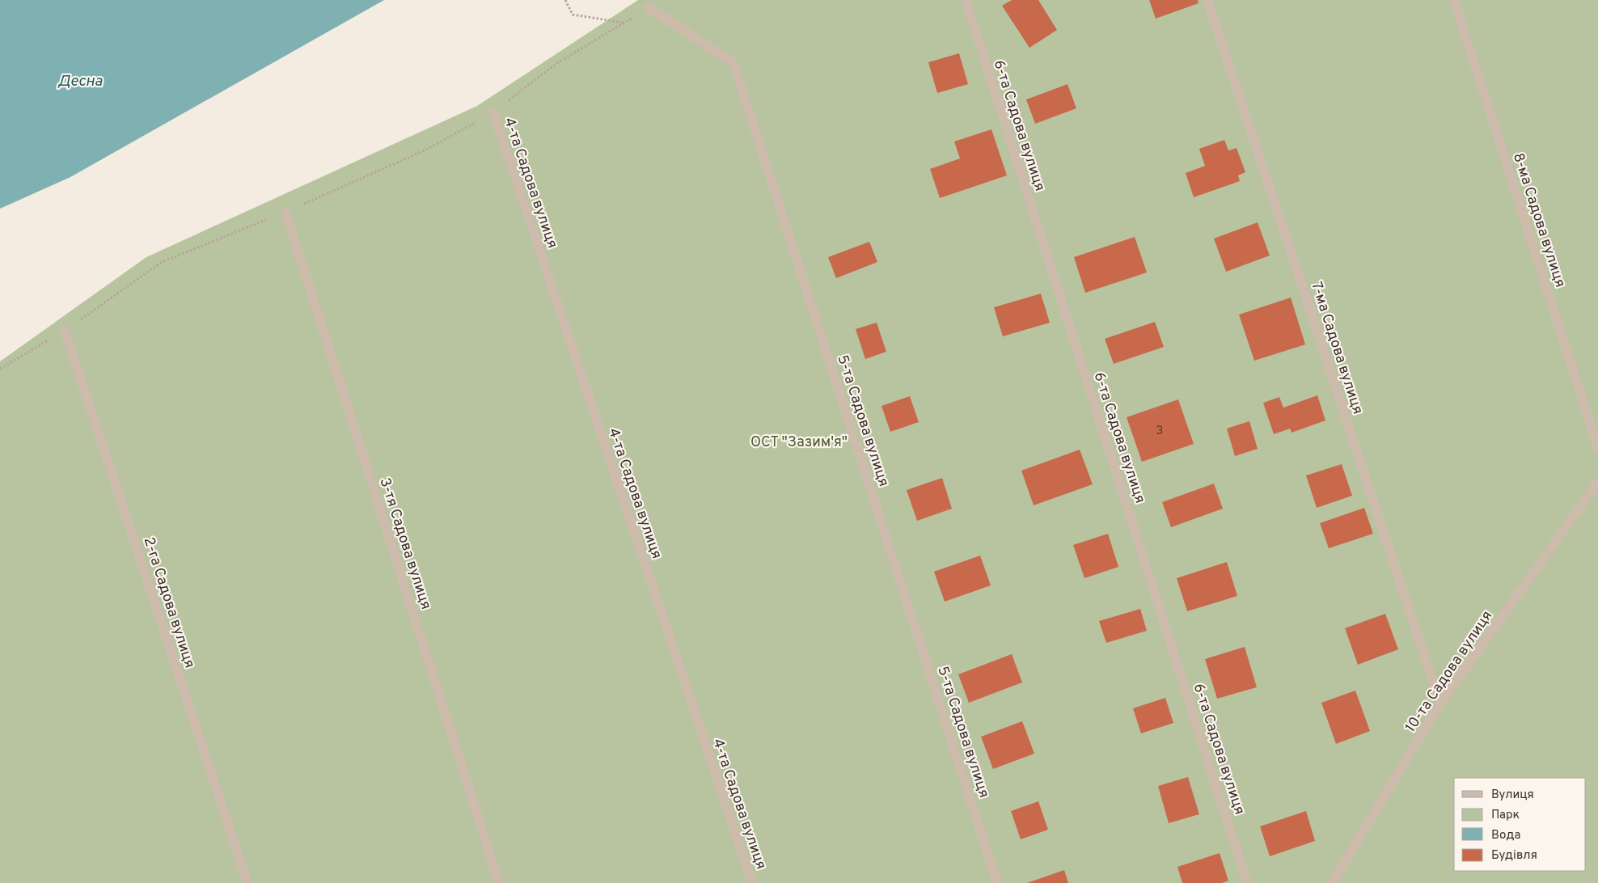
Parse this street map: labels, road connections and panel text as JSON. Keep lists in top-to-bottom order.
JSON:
{
  "streets": {
    "street": [
      "6-та Садова вулиця",
      "4-та Садова вулиця",
      "8-ма Садова вулиця",
      "7-ма Садова вулиця",
      "5-та Садова вулиця",
      "3-тя Садова вулиця",
      "2-га Садова вулиця",
      "10-та Садова вулиця"
    ]
  },
  "crossings": [
    ["7-ма Садова вулиця", "10-та Садова вулиця"]
  ],
  "water": ["Десна"],
  "parks": ["ОСТ \"Зазим'я\""],
  "house_numbers": ["3"],
  "legend": [
    "Вулиця",
    "Парк",
    "Вода",
    "Будівля"
  ]
}
